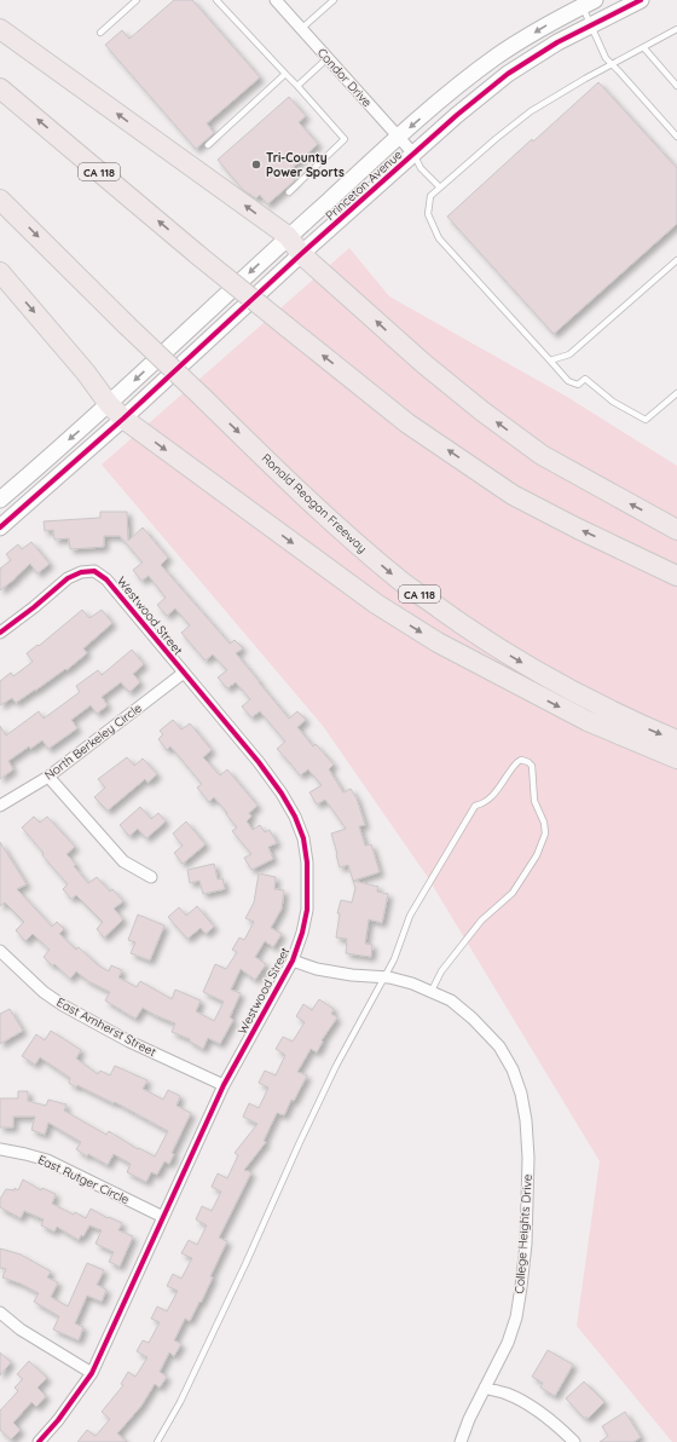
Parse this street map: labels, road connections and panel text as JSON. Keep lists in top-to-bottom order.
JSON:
{
  "streets": {
    "highway": ["CA 118", "Ronald Reagan Freeway"],
    "street": [
      "Condor Drive",
      "Princeton Avenue",
      "Westwood Street",
      "North Berkeley Circle",
      "East Amherst Street",
      "East Rutger Circle",
      "College Heights Drive"
    ]
  },
  "crossings": [
    ["Condor Drive", "Princeton Avenue"],
    ["Westwood Street", "North Berkeley Circle"],
    ["Westwood Street", "East Amherst Street"],
    ["Westwood Street", "East Rutger Circle"],
    ["Westwood Street", "College Heights Drive"]
  ],
  "places": ["Tri-County Power Sports"]
}
